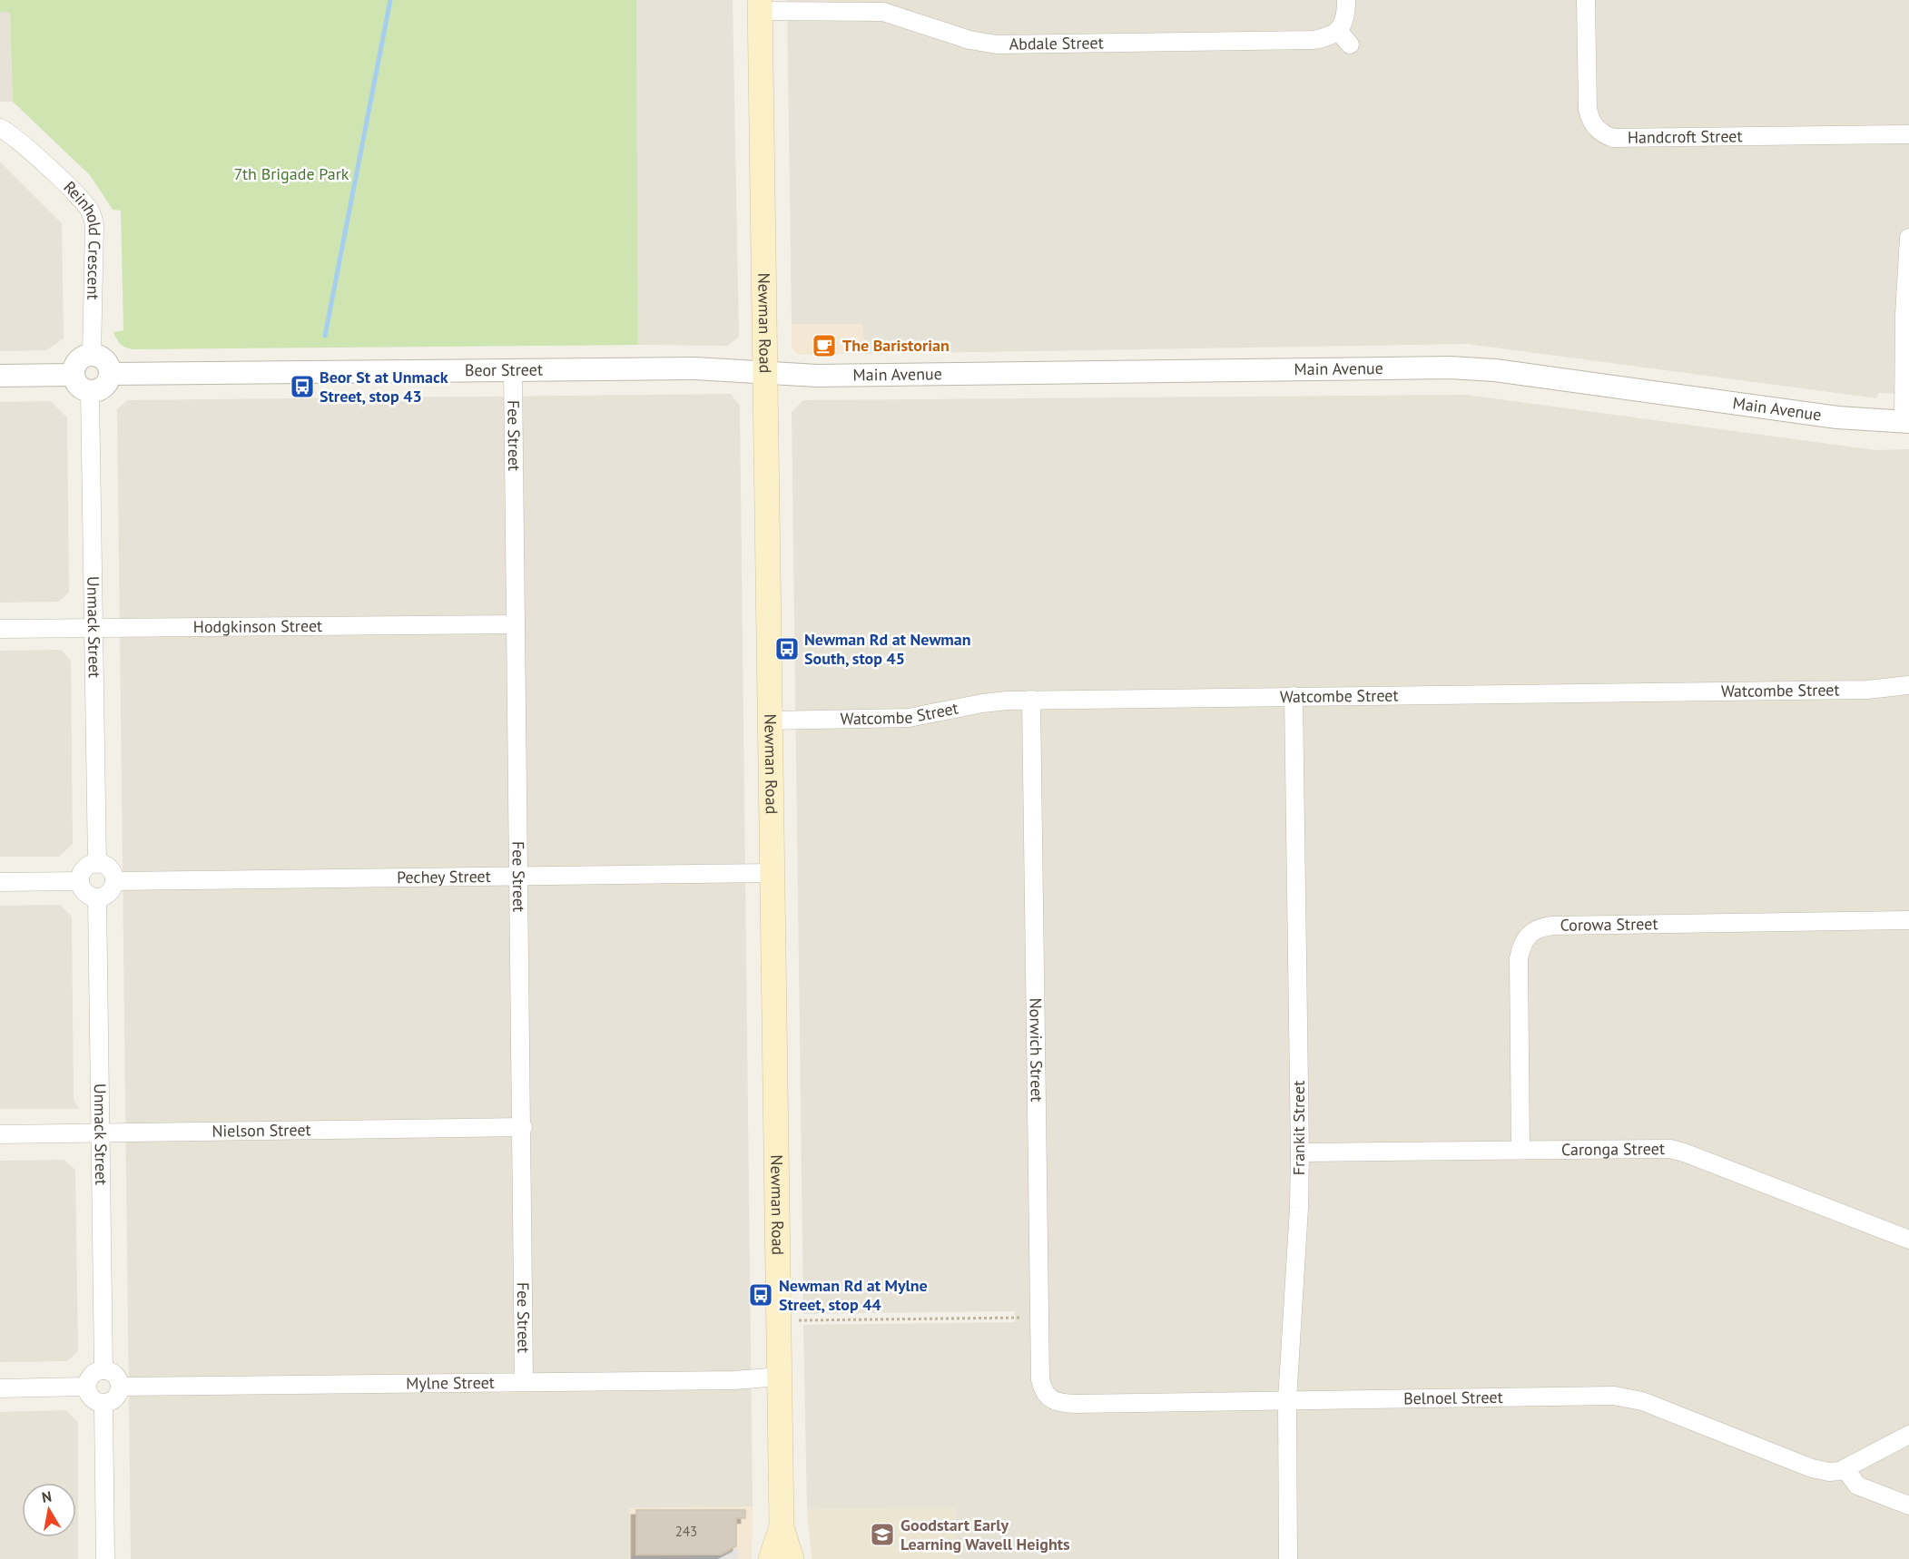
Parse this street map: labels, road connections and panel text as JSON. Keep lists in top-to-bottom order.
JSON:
{
  "streets": {
    "main road": ["Newman Road"],
    "street": [
      "Abdale Street",
      "Handcroft Street",
      "Reinhold Crescent",
      "Main Avenue",
      "Beor Street",
      "Fee Street",
      "Hodgkinson Street",
      "Unmack Street",
      "Watcombe Street",
      "Pechey Street",
      "Corowa Street",
      "Norwich Street",
      "Frankit Street",
      "Nielson Street",
      "Caronga Street",
      "Mylne Street",
      "Belnoel Street"
    ]
  },
  "crossings": [
    ["Abdale Street", "Newman Road"],
    ["Reinhold Crescent", "Beor Street"],
    ["Reinhold Crescent", "Unmack Street"],
    ["Newman Road", "Main Avenue"],
    ["Newman Road", "Beor Street"],
    ["Newman Road", "Watcombe Street"],
    ["Newman Road", "Pechey Street"],
    ["Newman Road", "Mylne Street"],
    ["Main Avenue", "Beor Street"],
    ["Beor Street", "Fee Street"],
    ["Beor Street", "Unmack Street"],
    ["Fee Street", "Hodgkinson Street"],
    ["Fee Street", "Pechey Street"],
    ["Fee Street", "Nielson Street"],
    ["Fee Street", "Mylne Street"],
    ["Hodgkinson Street", "Unmack Street"],
    ["Unmack Street", "Pechey Street"],
    ["Unmack Street", "Nielson Street"],
    ["Unmack Street", "Mylne Street"],
    ["Watcombe Street", "Norwich Street"],
    ["Watcombe Street", "Frankit Street"],
    ["Corowa Street", "Caronga Street"],
    ["Norwich Street", "Belnoel Street"],
    ["Frankit Street", "Caronga Street"],
    ["Frankit Street", "Belnoel Street"]
  ],
  "parks": ["7th Brigade Park"],
  "places": {
    "cafe": ["The Baristorian"],
    "bus stop": ["Beor St at Unmack Street, stop 43", "Newman Rd at Newman South, stop 45", "Newman Rd at Mylne Street, stop 44"],
    "school or university": ["Goodstart Early Learning Wavell Heights"]
  },
  "house_numbers": ["243"],
  "north": "top"
}
